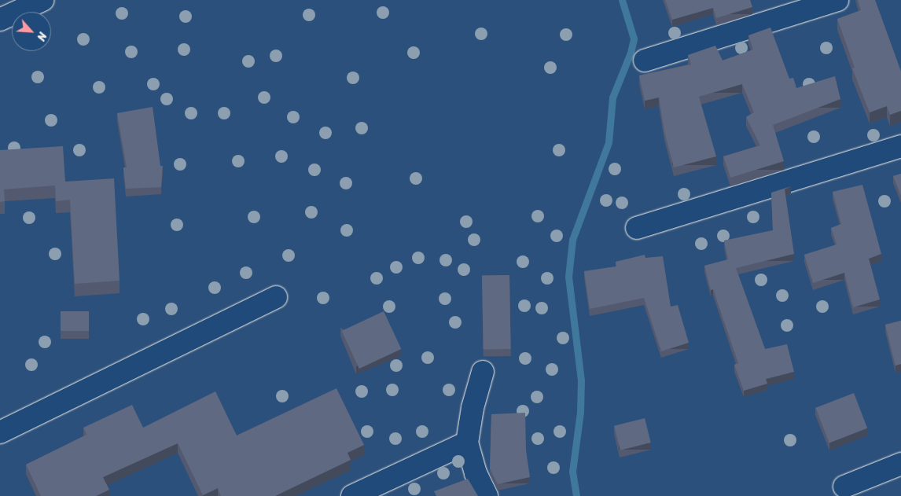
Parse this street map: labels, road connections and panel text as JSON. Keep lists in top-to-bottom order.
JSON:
{
  "north": "bottom right"
}
